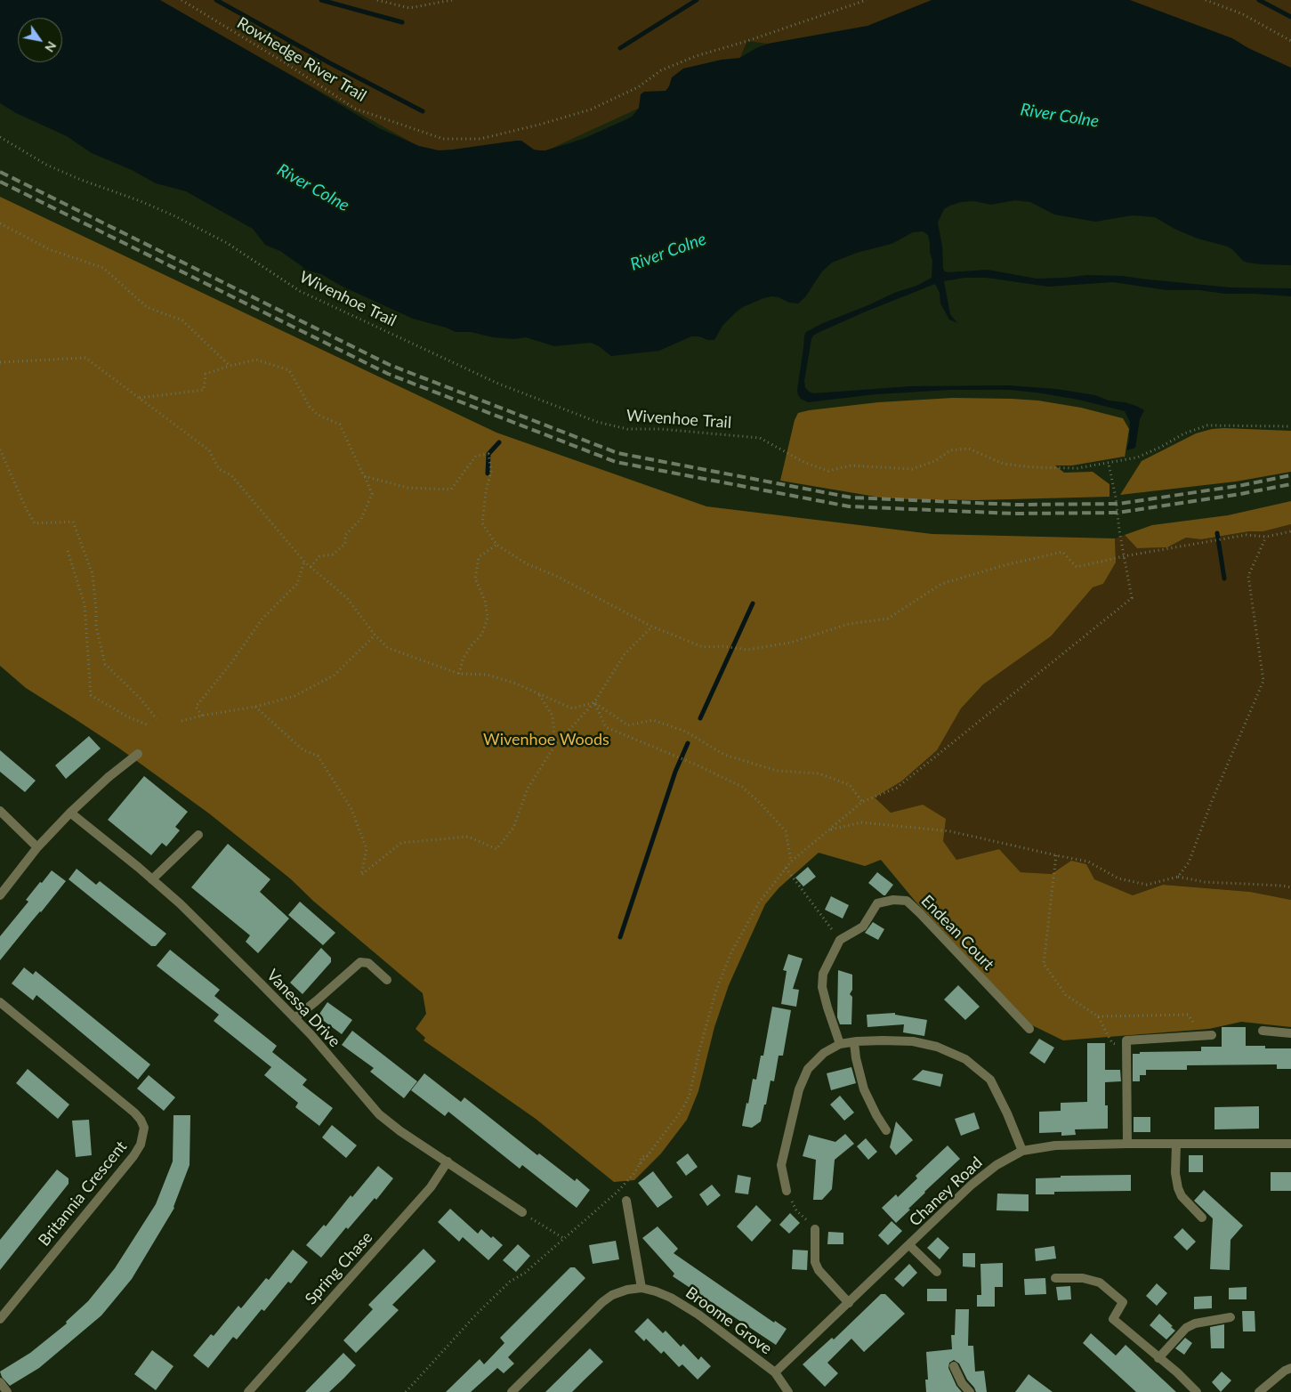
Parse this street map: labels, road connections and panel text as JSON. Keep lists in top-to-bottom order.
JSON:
{
  "streets": {
    "street": [
      "Endean Court",
      "Vanessa Drive",
      "Chaney Road",
      "Britannia Crescent",
      "Spring Chase",
      "Broome Grove"
    ],
    "path": ["Rowhedge River Trail", "Wivenhoe Trail"]
  },
  "crossings": [
    ["Vanessa Drive", "Spring Chase"],
    ["Chaney Road", "Broome Grove"]
  ],
  "water": ["River Colne"],
  "parks": ["Wivenhoe Woods"],
  "north": "bottom right"
}
